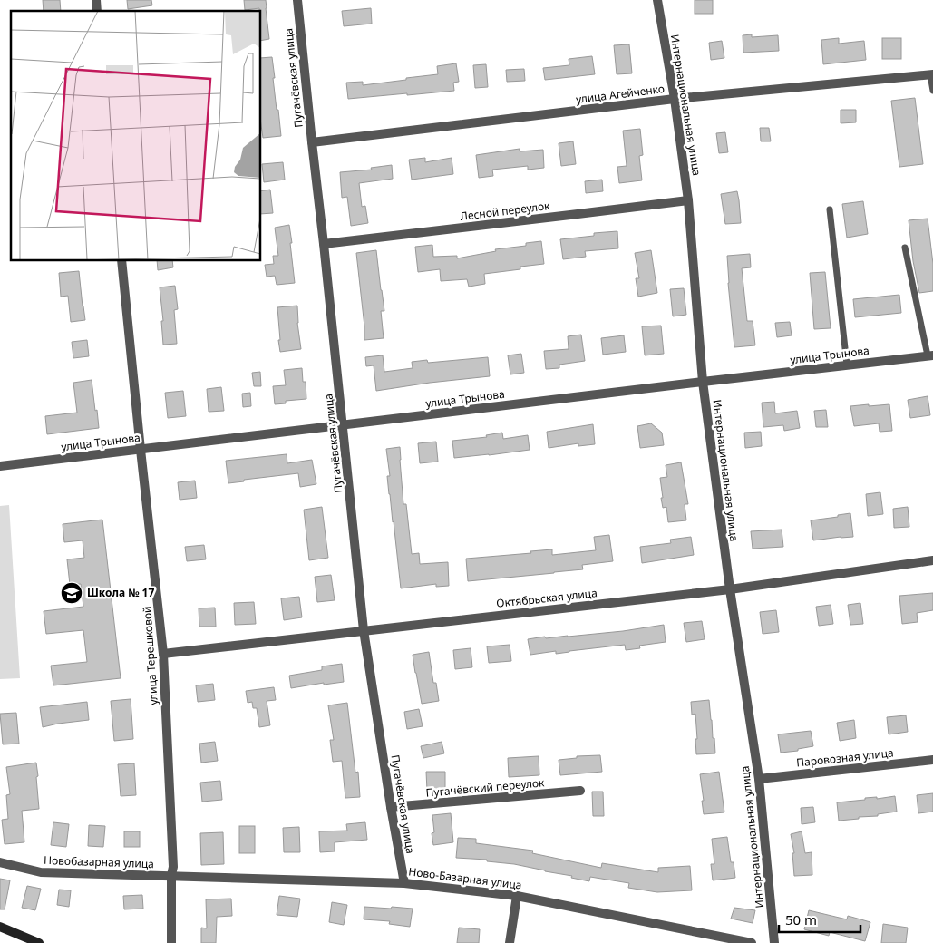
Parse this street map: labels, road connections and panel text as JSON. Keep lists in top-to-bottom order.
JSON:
{
  "streets": {
    "street": [
      "Пугачёвская улица",
      "улица Агейченко",
      "Интернациональная улица",
      "Лесной переулок",
      "улица Трынова",
      "Октябрьская улица",
      "улица Терешковой",
      "Паровозная улица",
      "Пугачёвский переулок",
      "Новобазарная улица",
      "Ново-Базарная улица"
    ]
  },
  "crossings": [
    ["Пугачёвская улица", "улица Агейченко"],
    ["Пугачёвская улица", "Лесной переулок"],
    ["Пугачёвская улица", "улица Трынова"],
    ["Пугачёвская улица", "Октябрьская улица"],
    ["Пугачёвская улица", "Пугачёвский переулок"],
    ["Пугачёвская улица", "Ново-Базарная улица"],
    ["улица Агейченко", "Интернациональная улица"],
    ["Интернациональная улица", "Лесной переулок"],
    ["Интернациональная улица", "улица Трынова"],
    ["Интернациональная улица", "Октябрьская улица"],
    ["Интернациональная улица", "Паровозная улица"],
    ["улица Трынова", "улица Терешковой"],
    ["Октябрьская улица", "улица Терешковой"],
    ["улица Терешковой", "Новобазарная улица"],
    ["улица Терешковой", "Ново-Базарная улица"],
    ["Новобазарная улица", "Ново-Базарная улица"]
  ],
  "places": {
    "school or university": ["Школа № 17"]
  },
  "scale_bar": "50 m"
}
